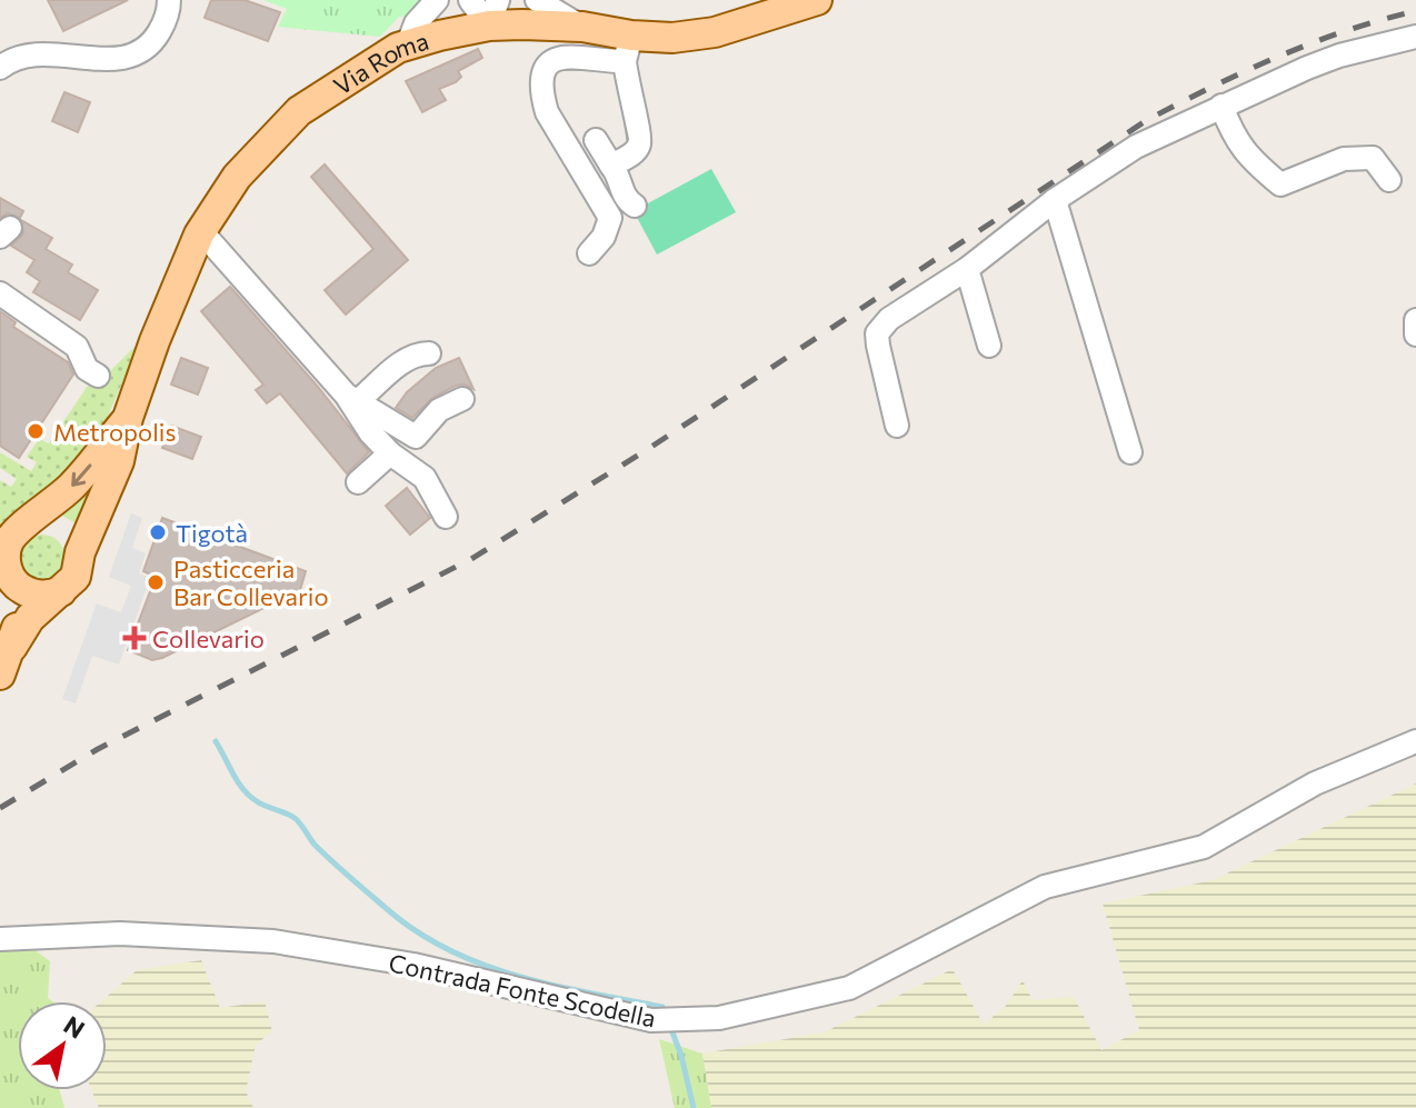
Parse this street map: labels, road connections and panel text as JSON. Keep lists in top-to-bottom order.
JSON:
{
  "streets": {
    "main road": ["Via Roma"],
    "street": ["Contrada Fonte Scodella"]
  },
  "places": {
    "other": ["Metropolis", "Tigotà", "Pasticceria Bar Collevario"],
    "health": ["Collevario"]
  },
  "north": "top right"
}
